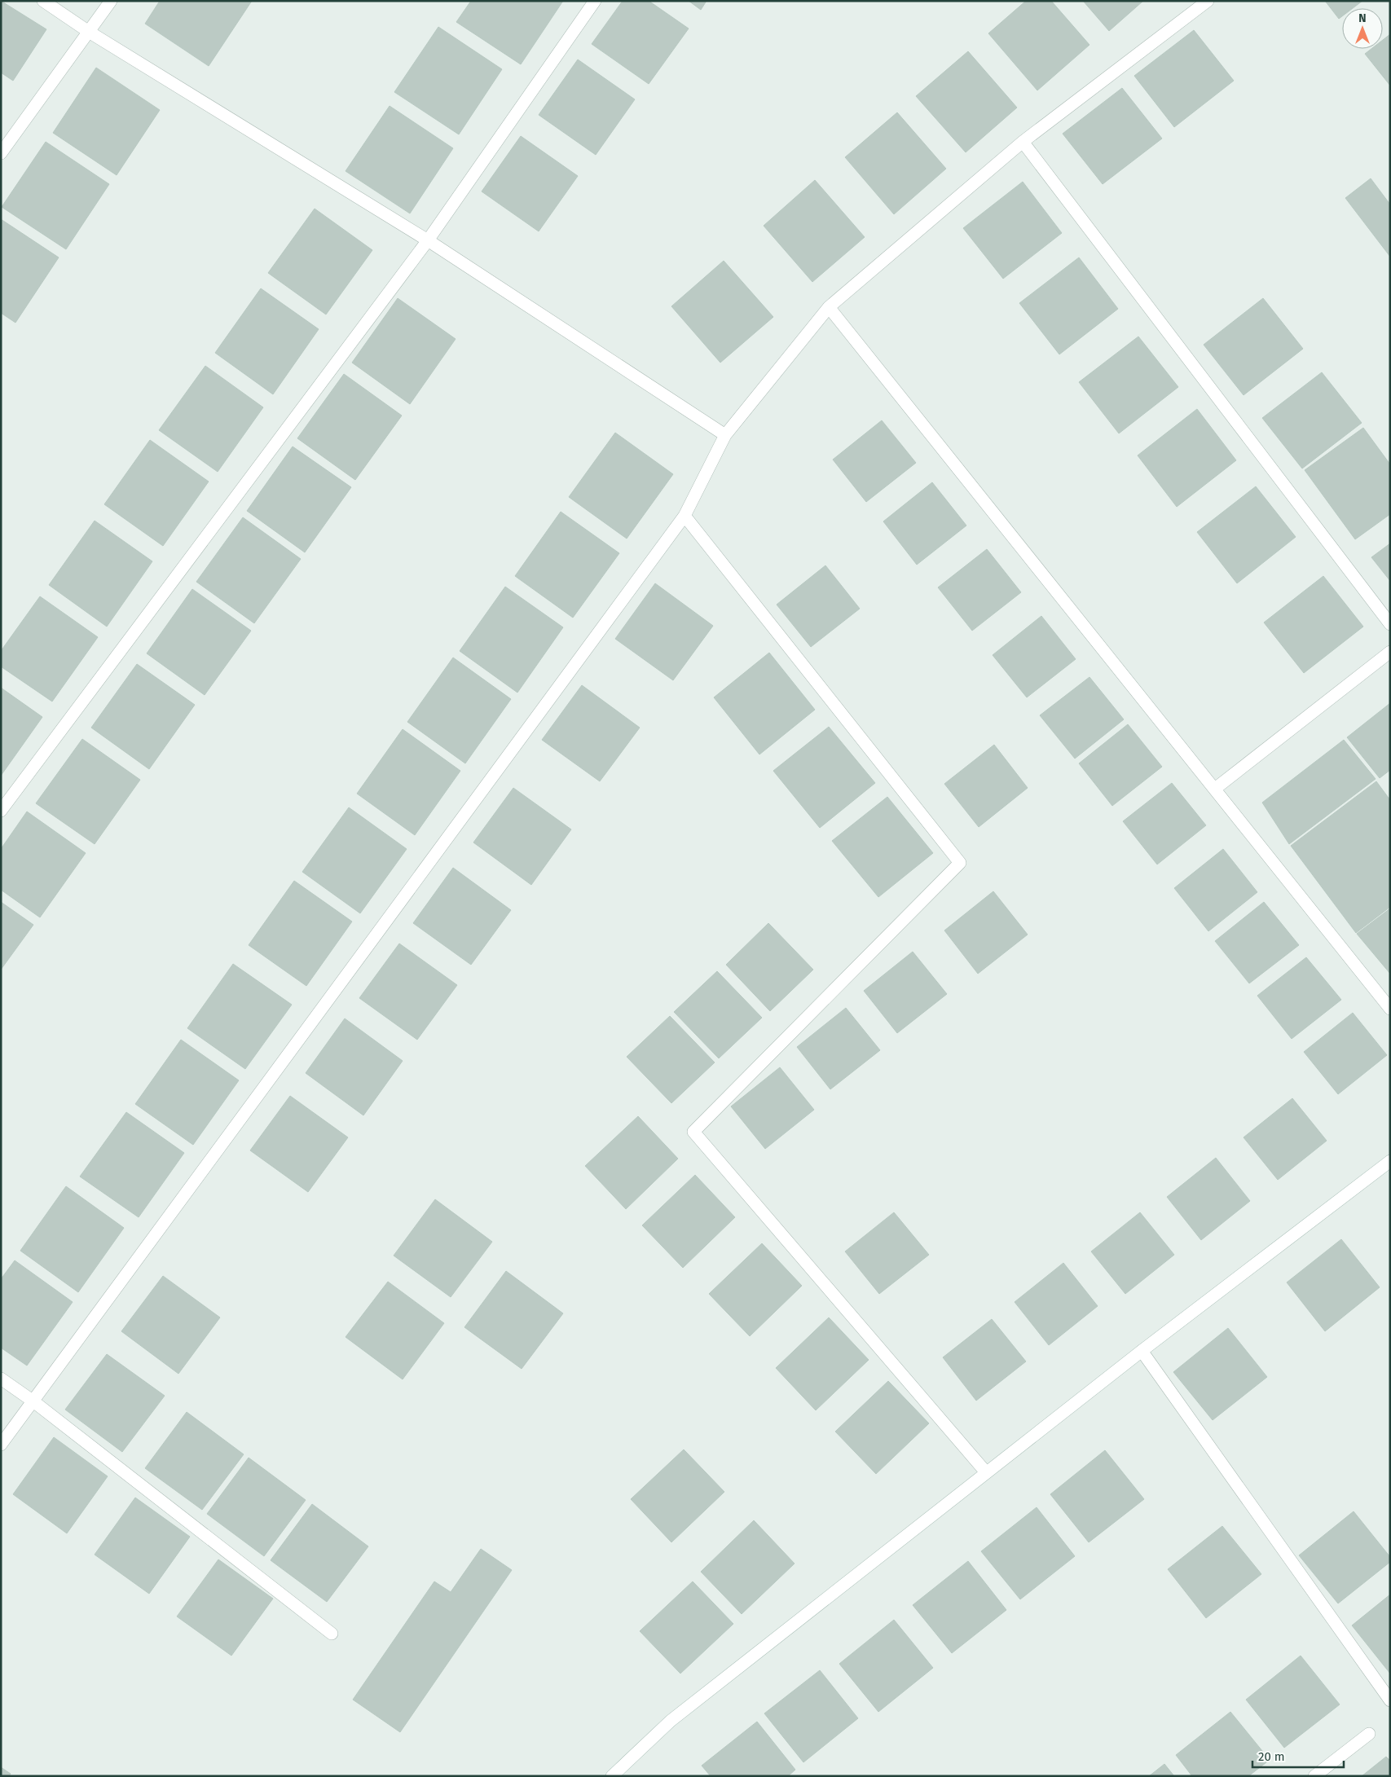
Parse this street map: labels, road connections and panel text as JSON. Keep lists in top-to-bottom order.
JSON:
{
  "scale_bar": "20 m",
  "north": "top"
}
